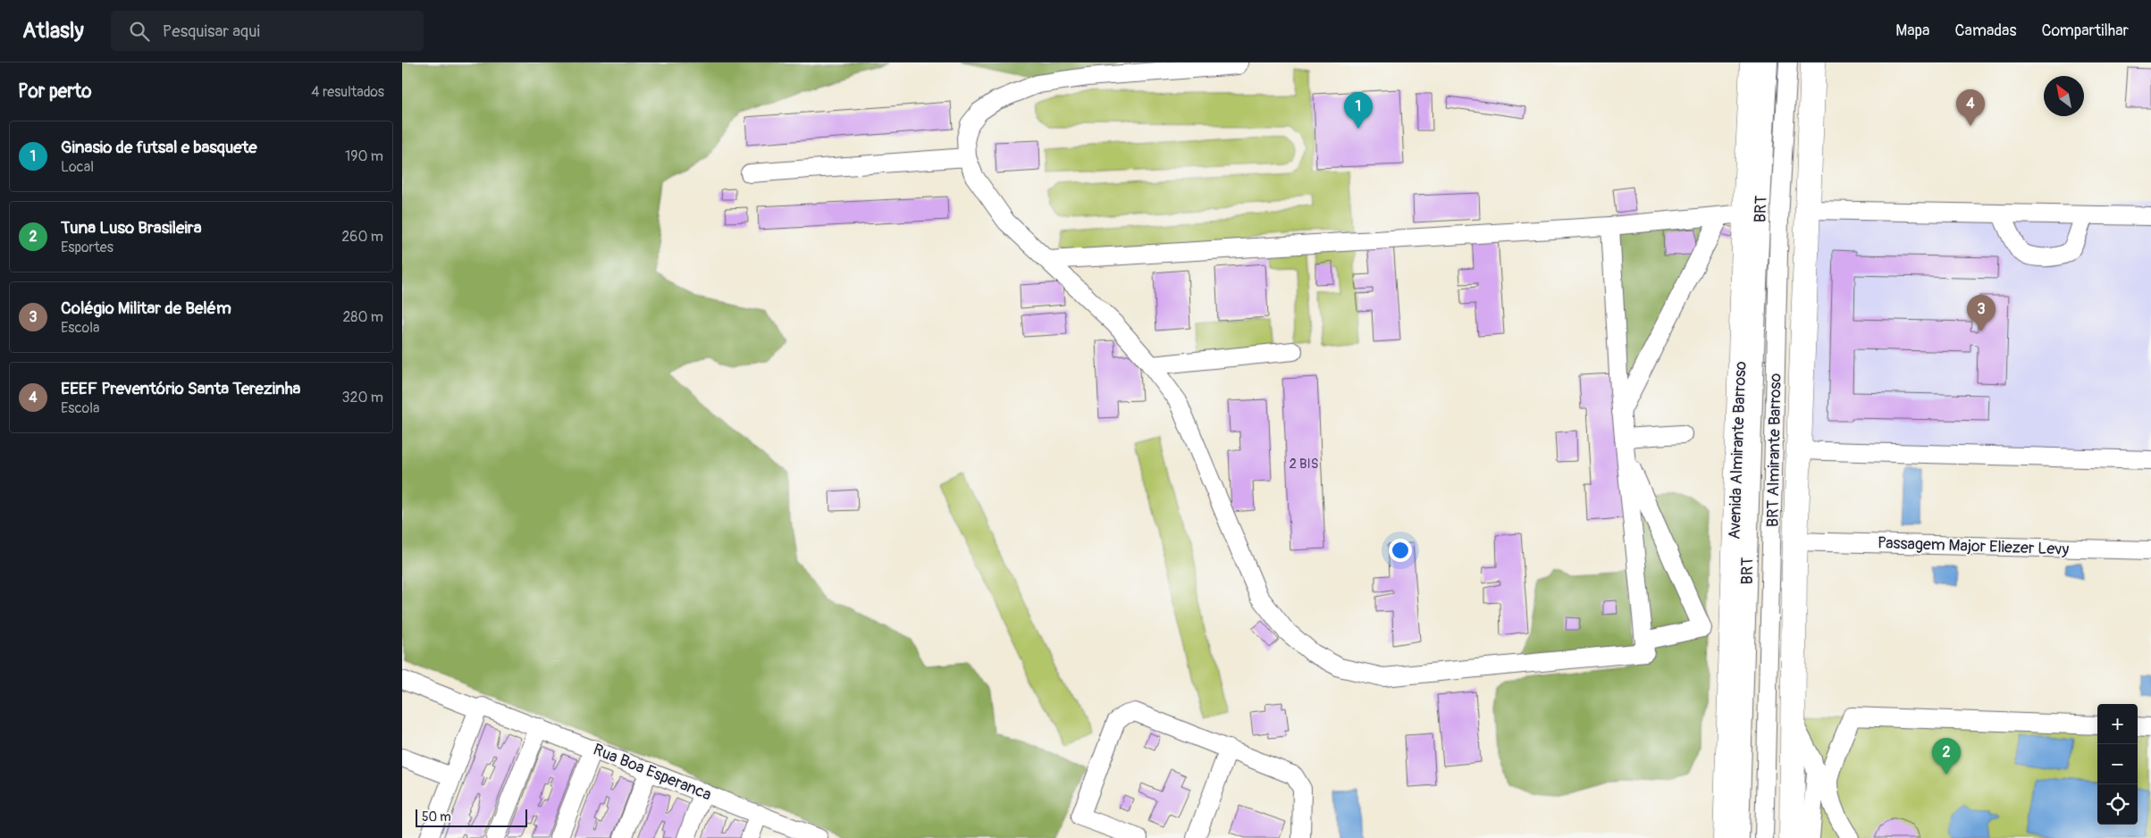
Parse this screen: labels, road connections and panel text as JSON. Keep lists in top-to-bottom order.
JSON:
{
  "streets": {
    "highway": ["Avenida Almirante Barroso"],
    "street": [
      "BRT",
      "BRT Almirante Barroso",
      "Passagem Major Eliezer Levy",
      "Rua Boa Esperanca"
    ]
  },
  "house_numbers": ["2 BIS"],
  "scale_bar": "50 m",
  "north": "top left",
  "page": {
    "header": "Atlasly",
    "search": "Pesquisar aqui",
    "nav": ["Mapa", "Camadas", "Compartilhar"],
    "heading": ["Por perto", "4 resultados"],
    "pins": [
      "4",
      "1",
      "3",
      "2"
    ],
    "list": [
      {
        "mark": "1",
        "name": "Ginasio de futsal e basquete",
        "note": "Local",
        "value": "190 m"
      },
      {
        "mark": "2",
        "name": "Tuna Luso Brasileira",
        "note": "Esportes",
        "value": "260 m"
      },
      {
        "mark": "3",
        "name": "Colégio Militar de Belém",
        "note": "Escola",
        "value": "280 m"
      },
      {
        "mark": "4",
        "name": "EEEF Preventório Santa Terezinha",
        "note": "Escola",
        "value": "320 m"
      }
    ],
    "map_buttons": ["+", "−"],
    "scale": "50 m"
  }
}
